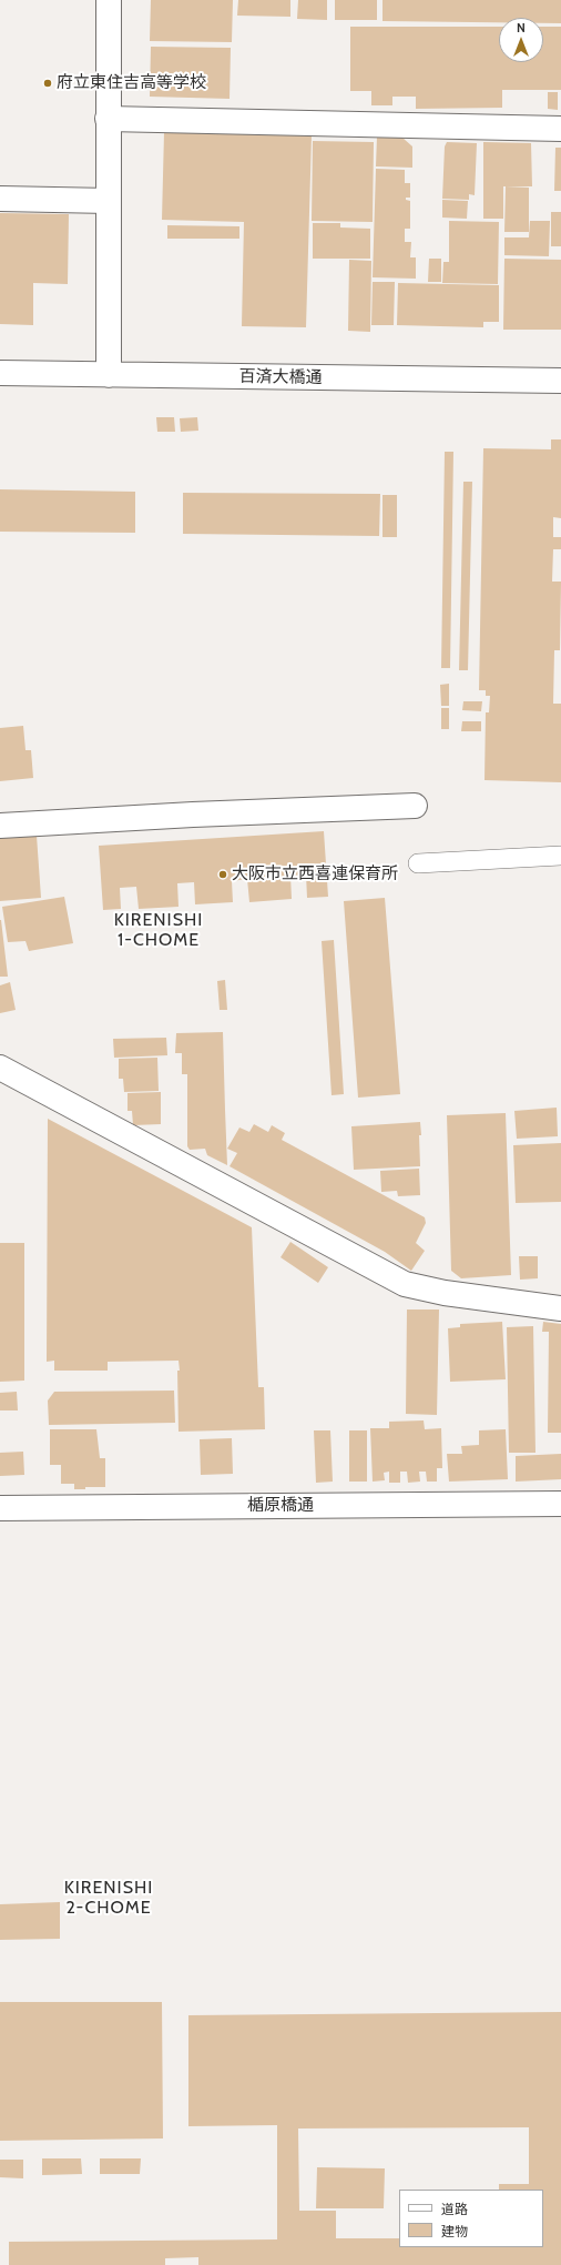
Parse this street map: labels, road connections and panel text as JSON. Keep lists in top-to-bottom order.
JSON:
{
  "streets": {
    "street": ["百済大橋通", "楯原橋通"]
  },
  "districts": ["KIRENISHI 1-CHOME", "KIRENISHI 2-CHOME"],
  "places": ["府立東住吉高等学校", "大阪市立西喜連保育所"],
  "legend": ["道路", "建物"],
  "north": "top"
}
